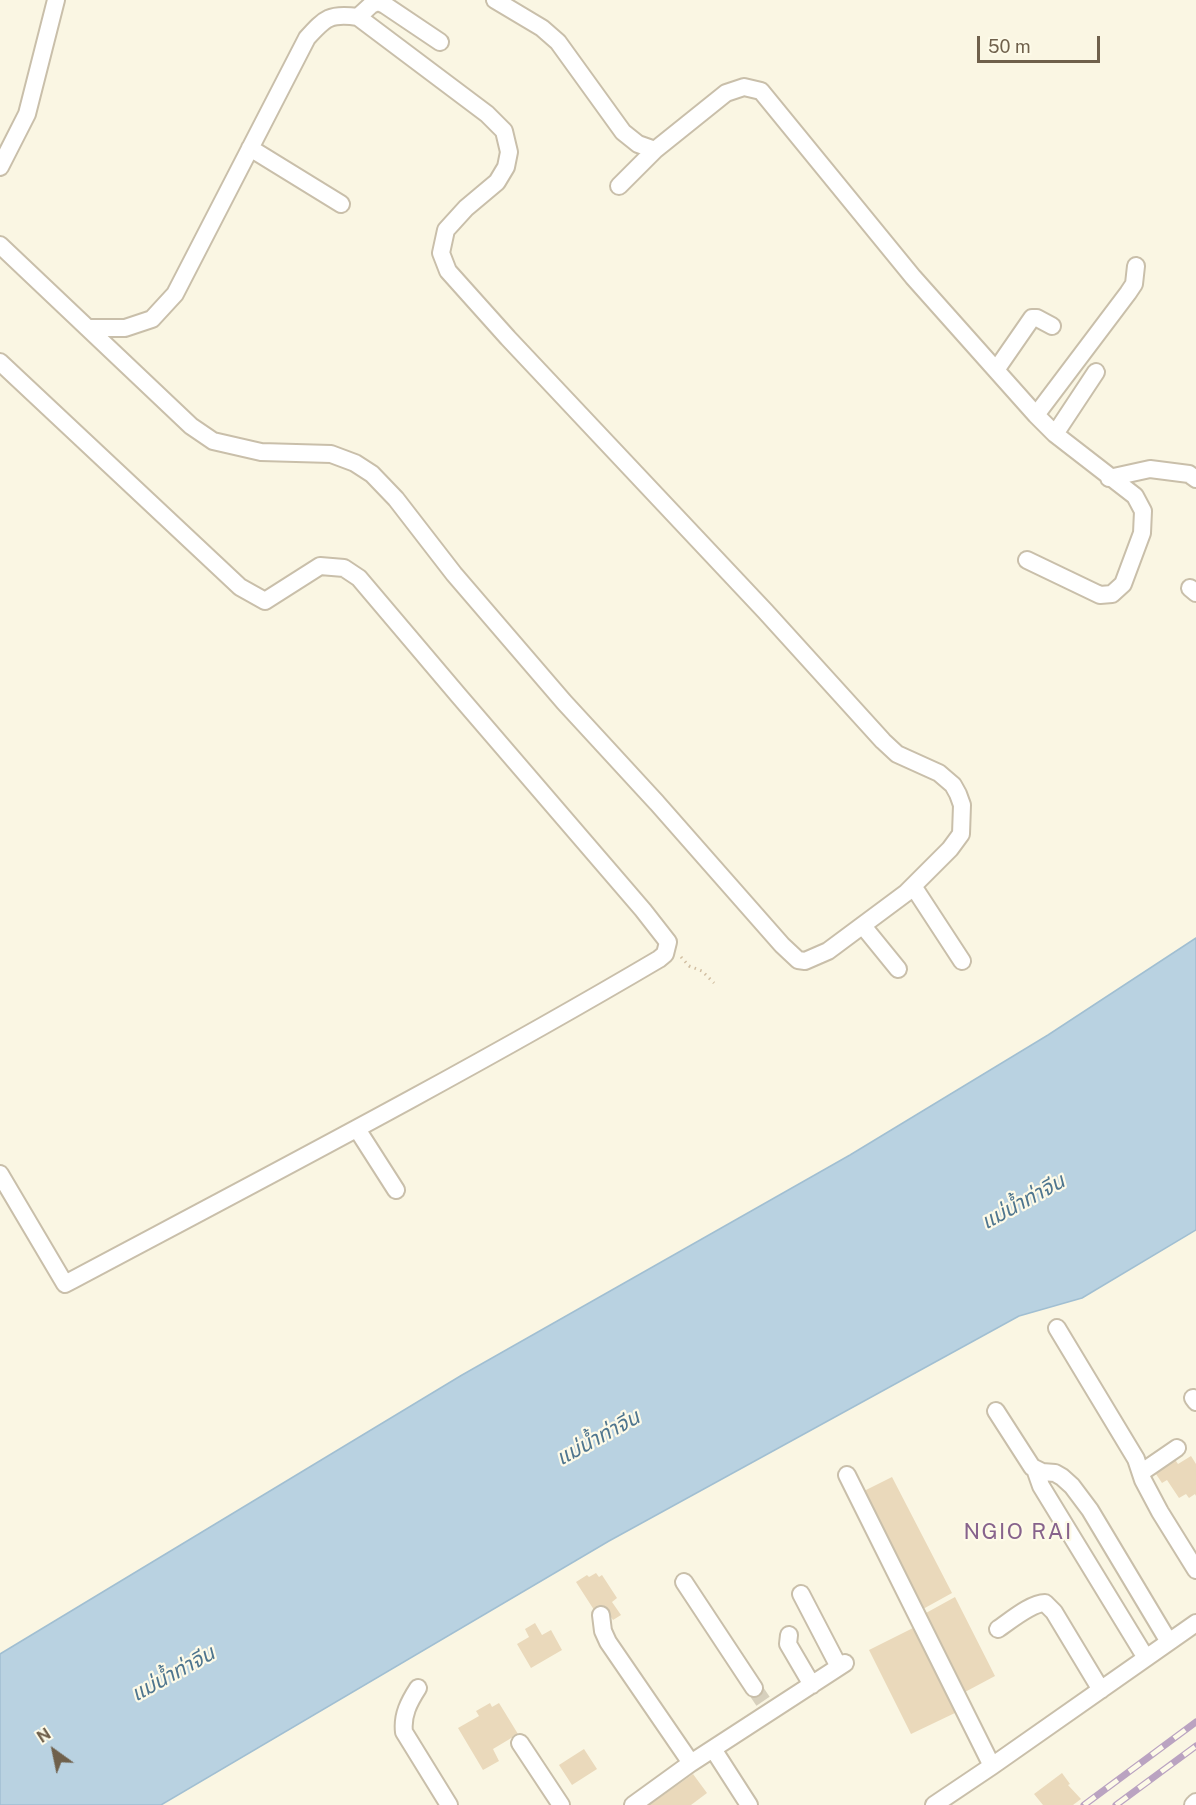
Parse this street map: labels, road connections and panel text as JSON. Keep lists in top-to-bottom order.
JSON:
{
  "districts": ["NGIO RAI"],
  "water": ["แม่น้ำท่าจีน"],
  "scale_bar": "50 m",
  "north": "top left"
}
